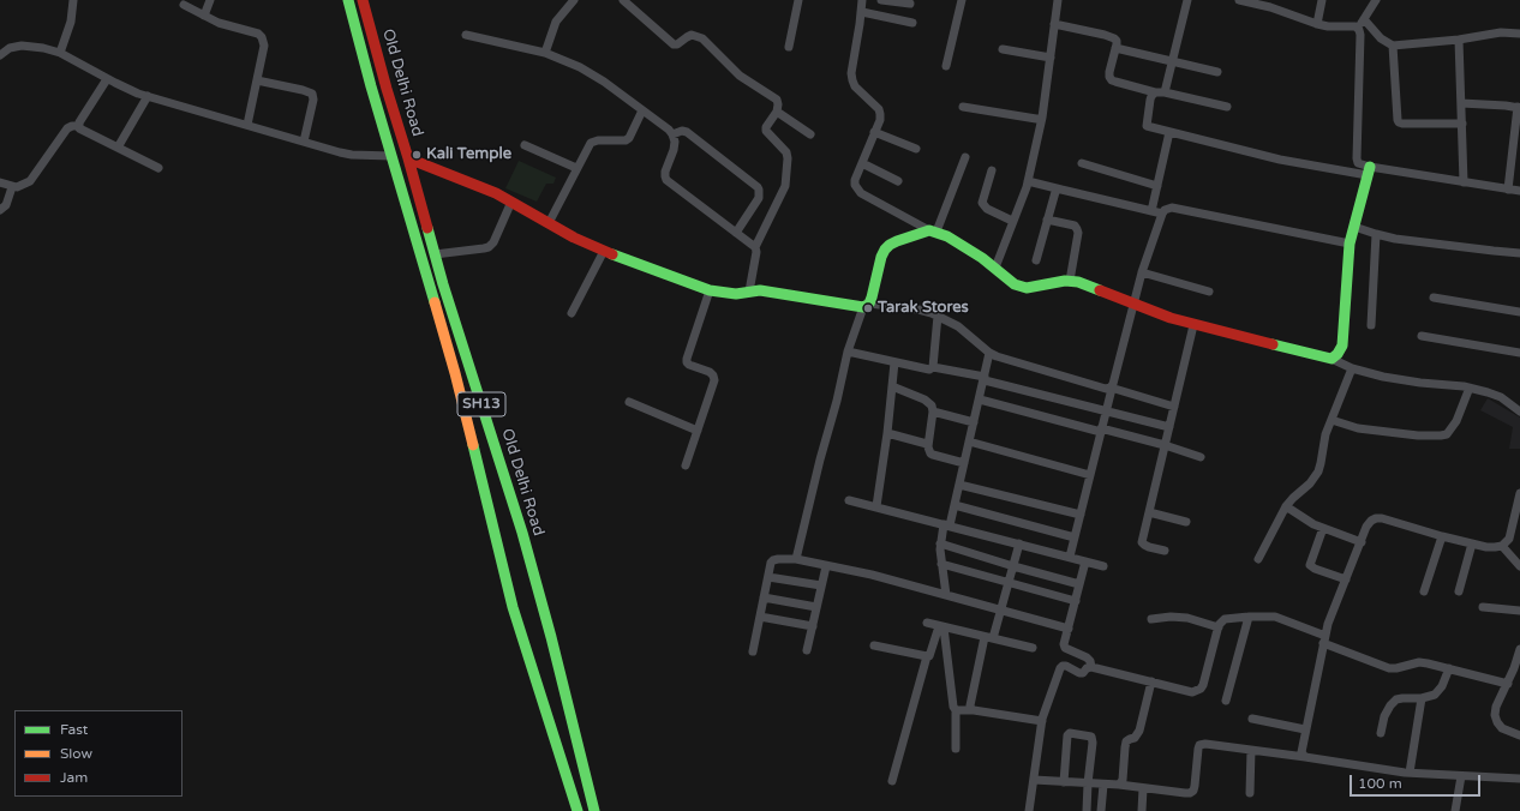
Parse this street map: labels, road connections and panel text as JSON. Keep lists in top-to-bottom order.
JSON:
{
  "streets": {
    "main road": ["Old Delhi Road", "SH13"]
  },
  "places": ["Kali Temple", "Tarak Stores"],
  "legend": ["Fast", "Slow", "Jam"],
  "scale_bar": "100 m"
}
